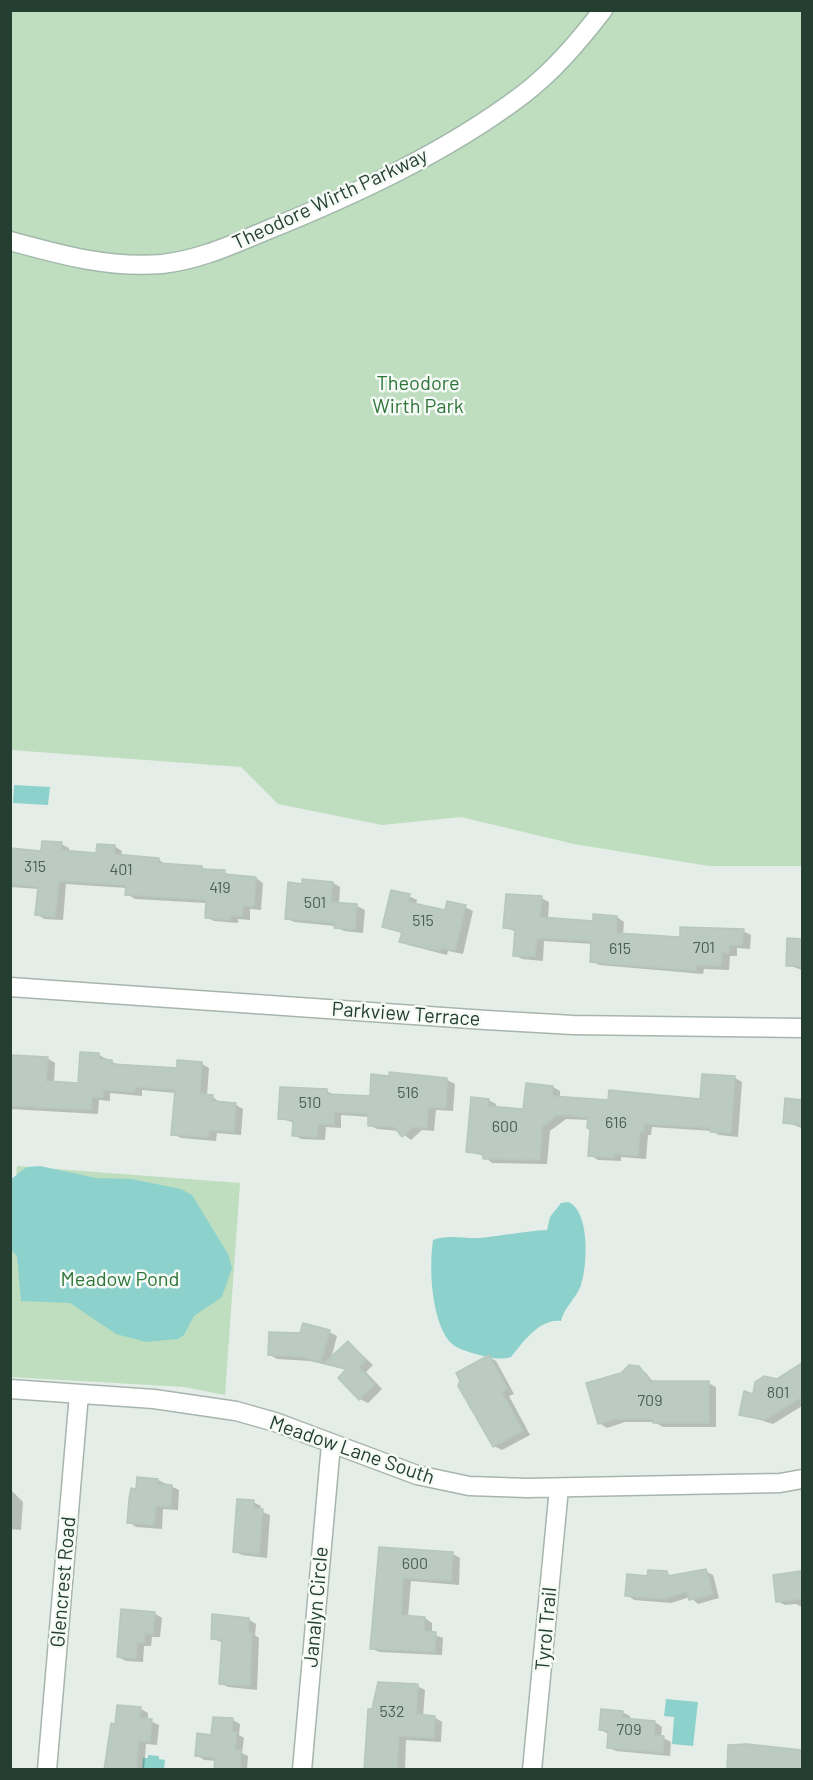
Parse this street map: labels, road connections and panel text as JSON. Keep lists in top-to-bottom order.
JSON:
{
  "streets": {
    "street": [
      "Theodore Wirth Parkway",
      "Parkview Terrace",
      "Meadow Lane South",
      "Glencrest Road",
      "Janalyn Circle",
      "Tyrol Trail"
    ]
  },
  "crossings": [
    ["Meadow Lane South", "Glencrest Road"],
    ["Meadow Lane South", "Janalyn Circle"],
    ["Meadow Lane South", "Tyrol Trail"]
  ],
  "parks": ["Theodore Wirth Park", "Meadow Pond"],
  "house_numbers": [
    "315",
    "401",
    "419",
    "501",
    "515",
    "701",
    "615",
    "516",
    "510",
    "616",
    "600",
    "801",
    "709",
    "600",
    "532",
    "709"
  ]
}
